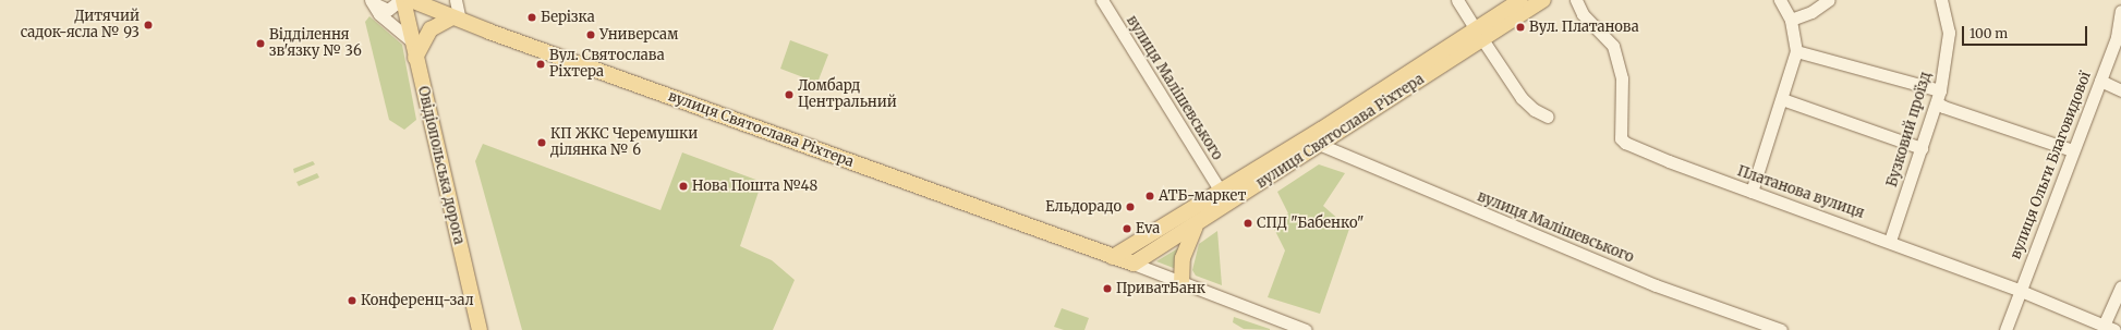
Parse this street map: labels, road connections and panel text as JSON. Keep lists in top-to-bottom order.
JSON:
{
  "streets": {
    "main road": ["вулиця Святослава Ріхтера", "Овідіопольська дорога"],
    "street": [
      "вулиця Малішевського",
      "Бузковий проїзд",
      "вулиця Ольги Благовидової",
      "Платанова вулиця"
    ]
  },
  "crossings": [
    ["вулиця Малішевського", "вулиця Святослава Ріхтера"],
    ["Бузковий проїзд", "Платанова вулиця"],
    ["вулиця Ольги Благовидової", "Платанова вулиця"]
  ],
  "places": [
    "Берізка",
    "Дитячий садок-ясла № 93",
    "Вул. Платанова",
    "Универсам",
    "Відділення зв'язку № 36",
    "Вул. Святослава Ріхтера",
    "Ломбард Центральний",
    "КП ЖКС Черемушки ділянка № 6",
    "Нова Пошта №48",
    "АТБ-маркет",
    "Ельдорадо",
    "СПД \"Бабенко\"",
    "Eva",
    "ПриватБанк",
    "Конференц-зал"
  ],
  "scale_bar": "100 m"
}
